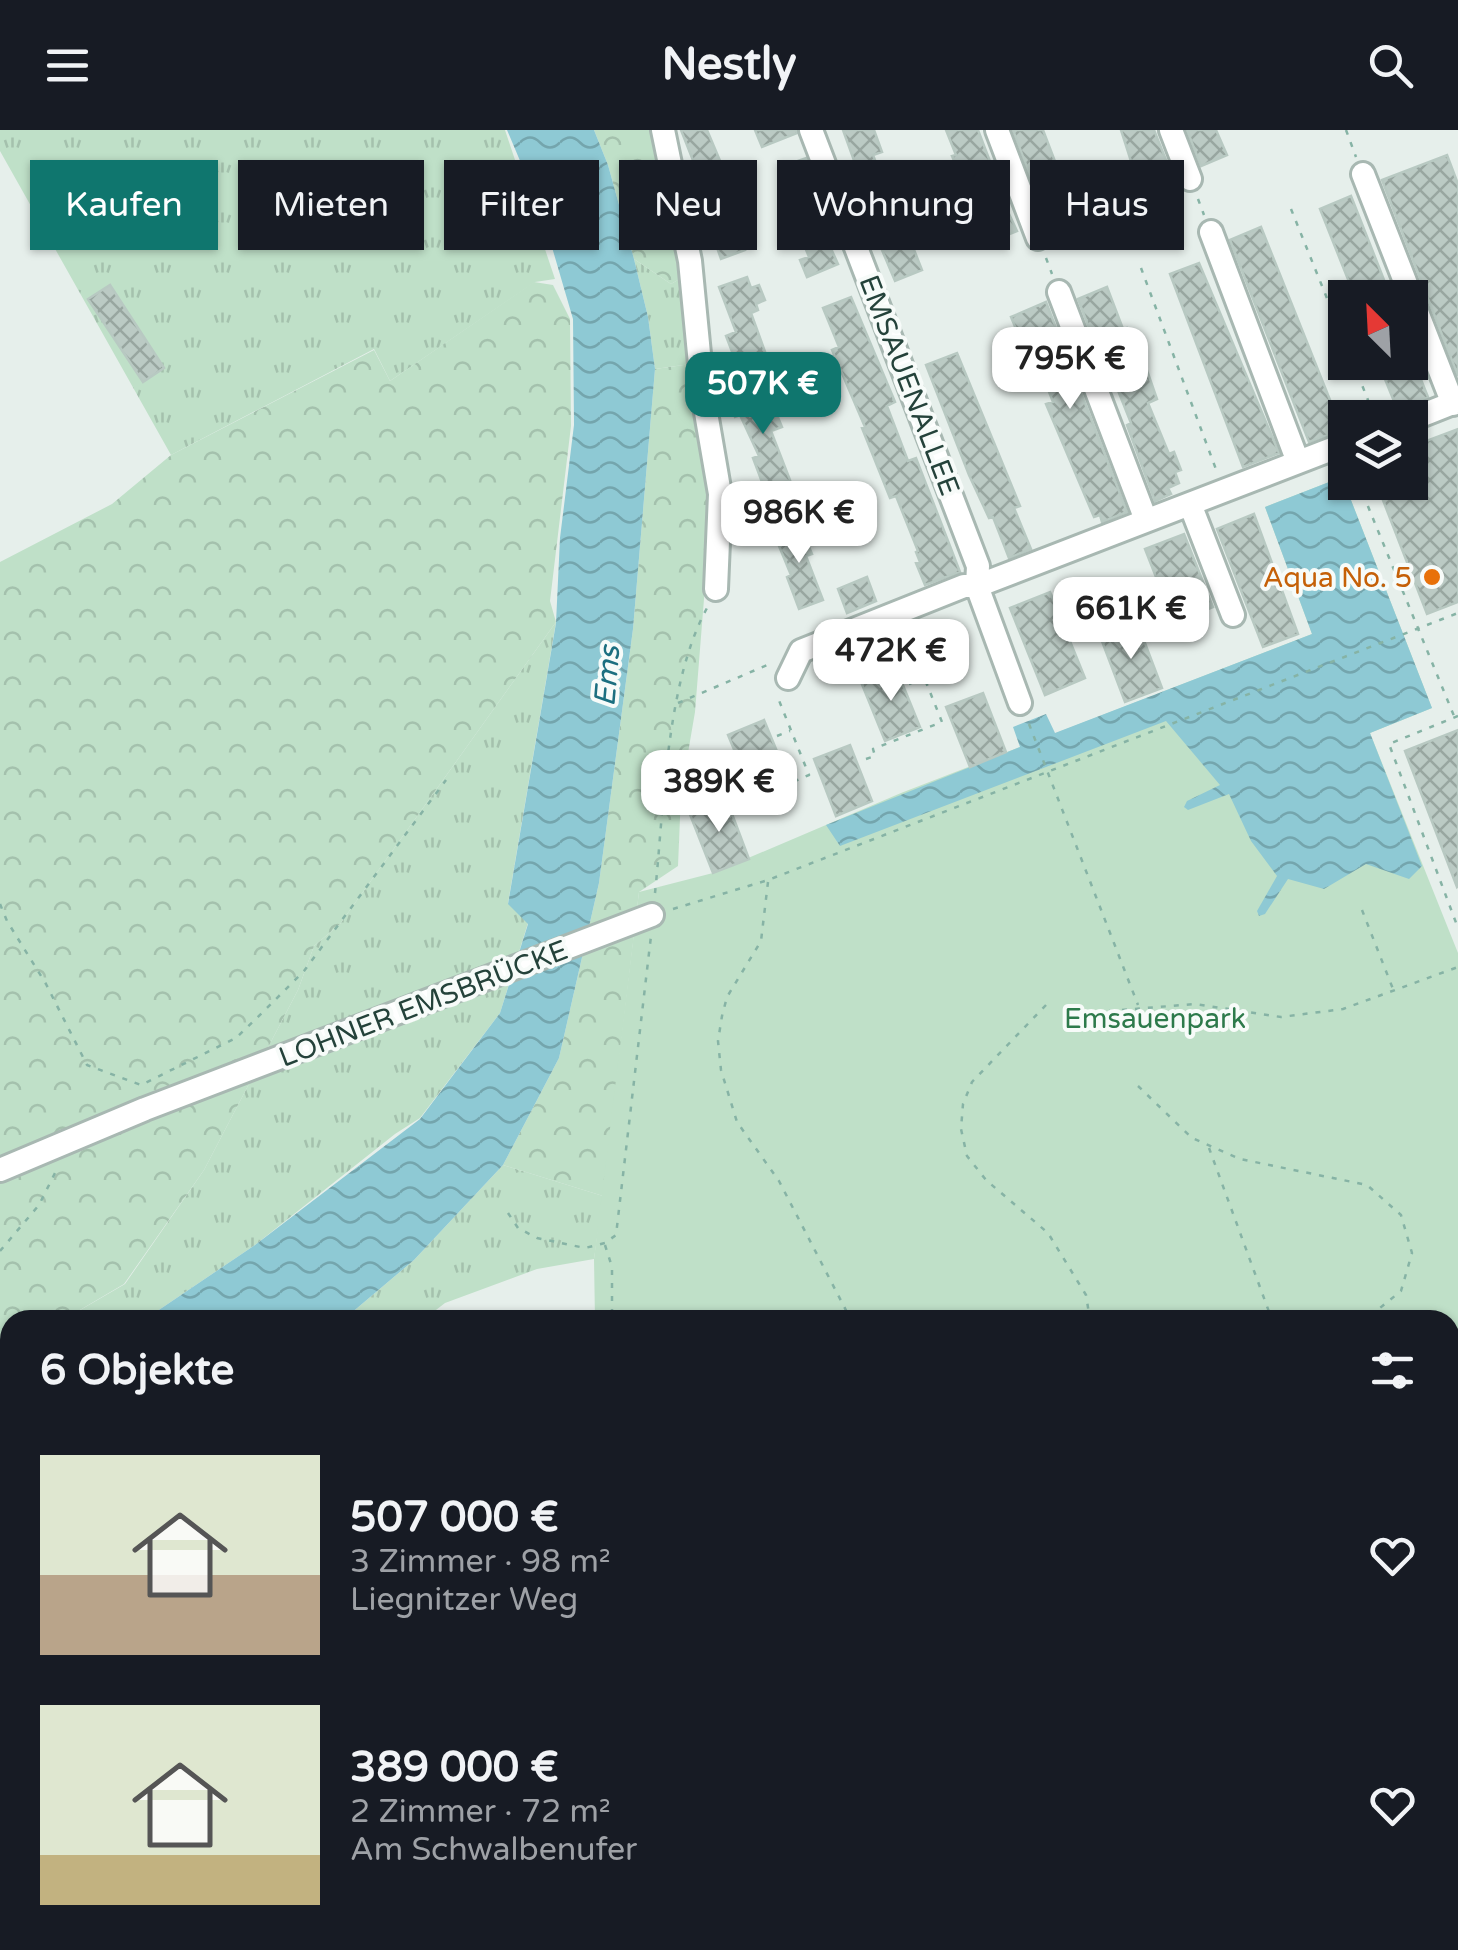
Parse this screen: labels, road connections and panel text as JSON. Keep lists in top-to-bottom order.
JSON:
{
  "streets": {
    "street": ["EMSAUENALLEE", "LOHNER EMSBRÜCKE"]
  },
  "water": ["Ems"],
  "parks": ["Emsauenpark"],
  "places": ["Aqua No. 5"],
  "north": "top left",
  "page": {
    "header": "Nestly",
    "chip": [
      "Kaufen",
      "Mieten",
      "Filter",
      "Neu",
      "Wohnung",
      "Haus"
    ],
    "price": [
      "795K €",
      "507K €",
      "986K €",
      "661K €",
      "472K €",
      "389K €"
    ],
    "heading": "6 Objekte",
    "list": [
      {
        "name": "507 000 €",
        "note": "3 Zimmer · 98 m² · Liegnitzer Weg"
      },
      {
        "name": "389 000 €",
        "note": "2 Zimmer · 72 m² · Am Schwalbenufer"
      }
    ]
  }
}
